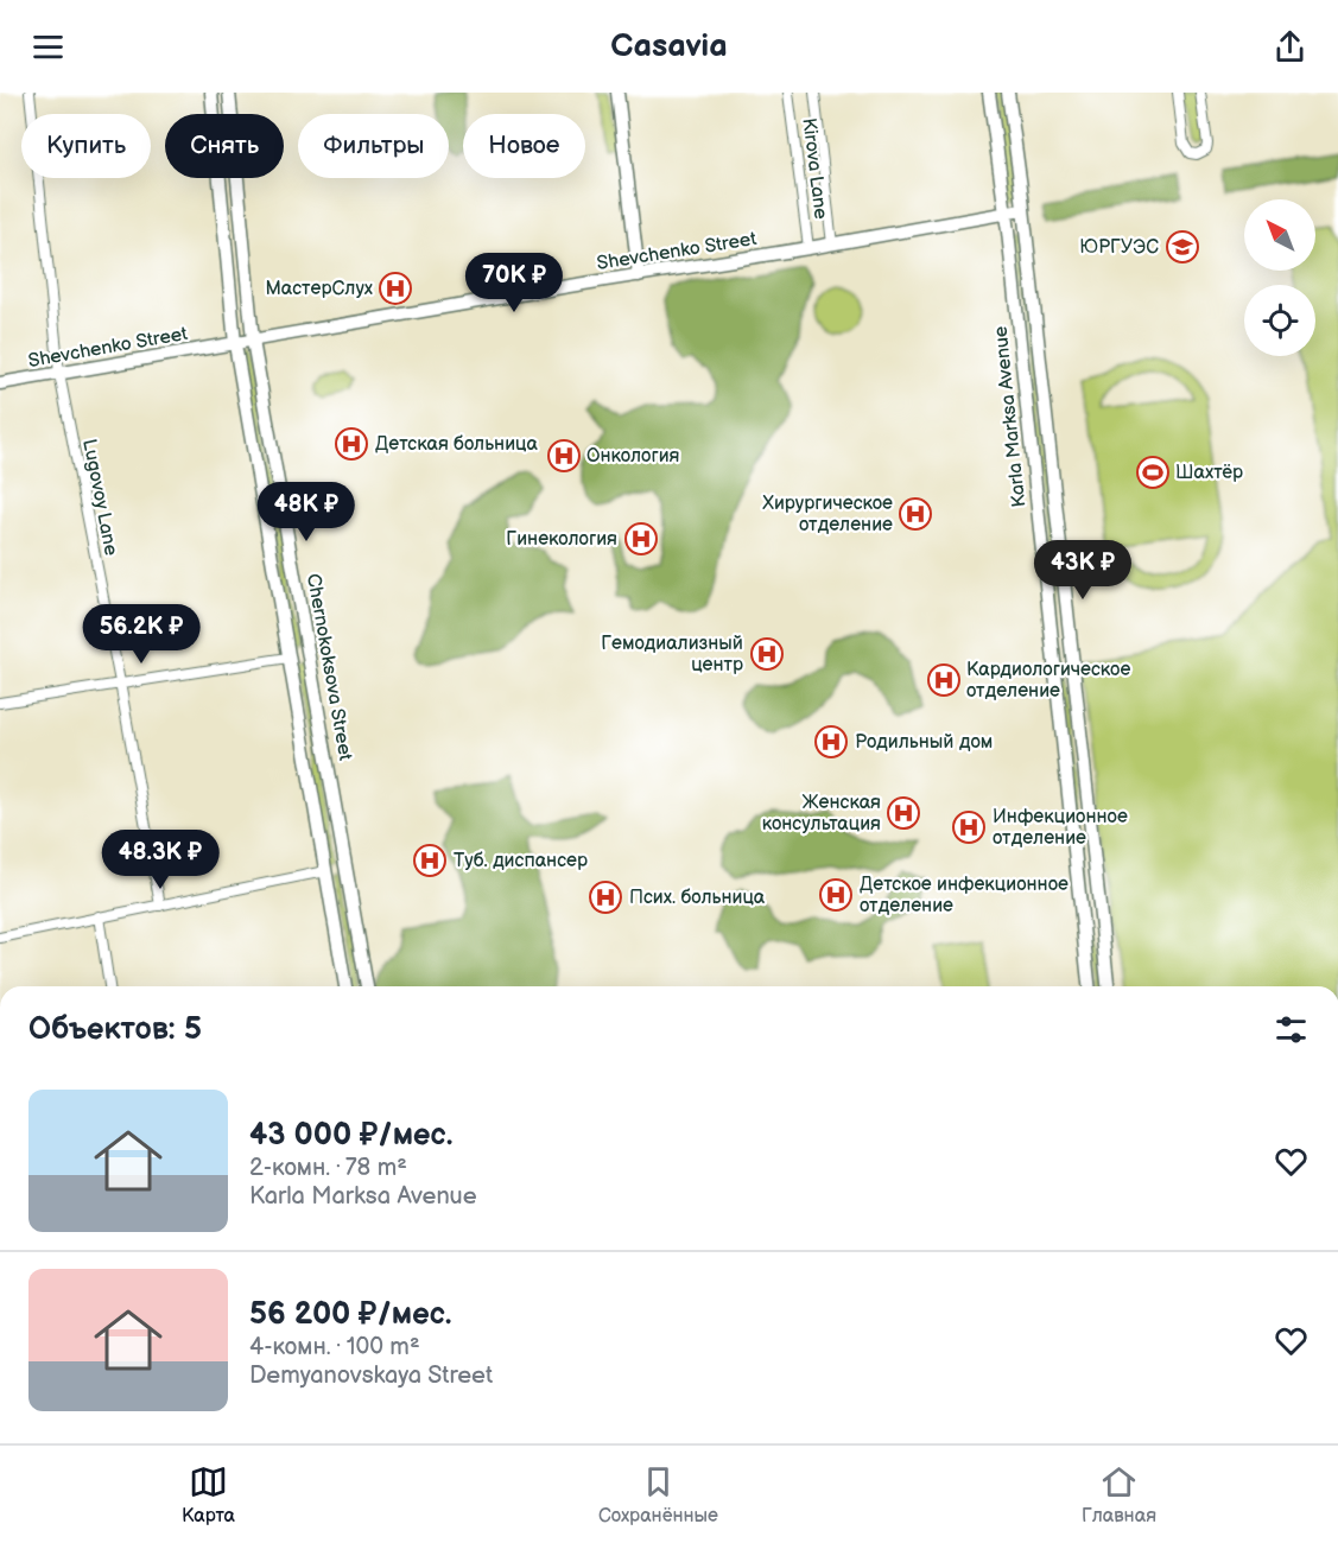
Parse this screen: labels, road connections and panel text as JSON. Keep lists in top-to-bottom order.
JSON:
{
  "streets": {
    "street": [
      "Kirova Lane",
      "Shevchenko Street",
      "Karla Marksa Avenue",
      "Lugovoy Lane",
      "Chernokoksova Street"
    ]
  },
  "crossings": [
    ["Kirova Lane", "Shevchenko Street"],
    ["Shevchenko Street", "Karla Marksa Avenue"],
    ["Shevchenko Street", "Lugovoy Lane"],
    ["Shevchenko Street", "Chernokoksova Street"]
  ],
  "places": {
    "school or university": ["ЮРГУЭС"],
    "hospital": [
      "МастерСлух",
      "Детская больница",
      "Онкология",
      "Хирургическое отделение",
      "Гинекология",
      "Гемодиализный центр",
      "Кардиологическое отделение",
      "Родильный дом",
      "Женская консультация",
      "Инфекционное отделение",
      "Туб. диспансер",
      "Детское инфекционное отделение",
      "Псих. больница"
    ],
    "sports": ["Шахтёр"]
  },
  "north": "top left",
  "page": {
    "header": "Casavia",
    "chip": [
      "Купить",
      "Снять",
      "Фильтры",
      "Новое"
    ],
    "price": [
      "70K ₽",
      "48K ₽",
      "43K ₽",
      "56.2K ₽",
      "48.3K ₽"
    ],
    "heading": "Объектов: 5",
    "list": [
      {
        "name": "43 000 ₽/мес.",
        "note": "2-комн. · 78 m² · Karla Marksa Avenue"
      },
      {
        "name": "56 200 ₽/мес.",
        "note": "4-комн. · 100 m² · Demyanovskaya Street"
      }
    ],
    "tabs": ["Карта", "Сохранённые", "Главная"]
  }
}
